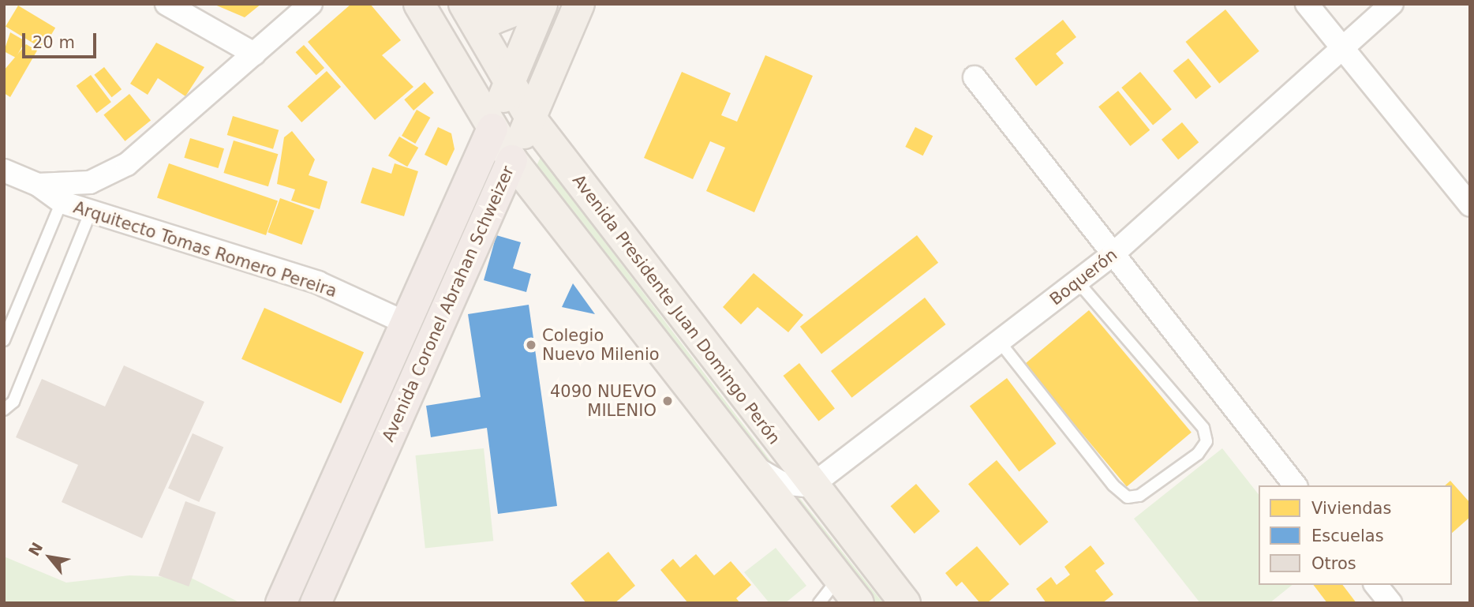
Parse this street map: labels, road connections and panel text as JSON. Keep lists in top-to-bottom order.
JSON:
{
  "streets": {
    "highway": ["Avenida Coronel Abrahan Schweizer"],
    "main road": ["Avenida Presidente Juan Domingo Perón"],
    "street": ["Arquitecto Tomas Romero Pereira", "Boquerón"]
  },
  "crossings": [
    ["Arquitecto Tomas Romero Pereira", "Avenida Coronel Abrahan Schweizer"],
    ["Boquerón", "Avenida Presidente Juan Domingo Perón"],
    ["Avenida Coronel Abrahan Schweizer", "Avenida Presidente Juan Domingo Perón"]
  ],
  "places": ["Colegio Nuevo Milenio", "4090 NUEVO MILENIO"],
  "legend": ["Viviendas", "Escuelas", "Otros"],
  "scale_bar": "20 m",
  "north": "top left"
}
